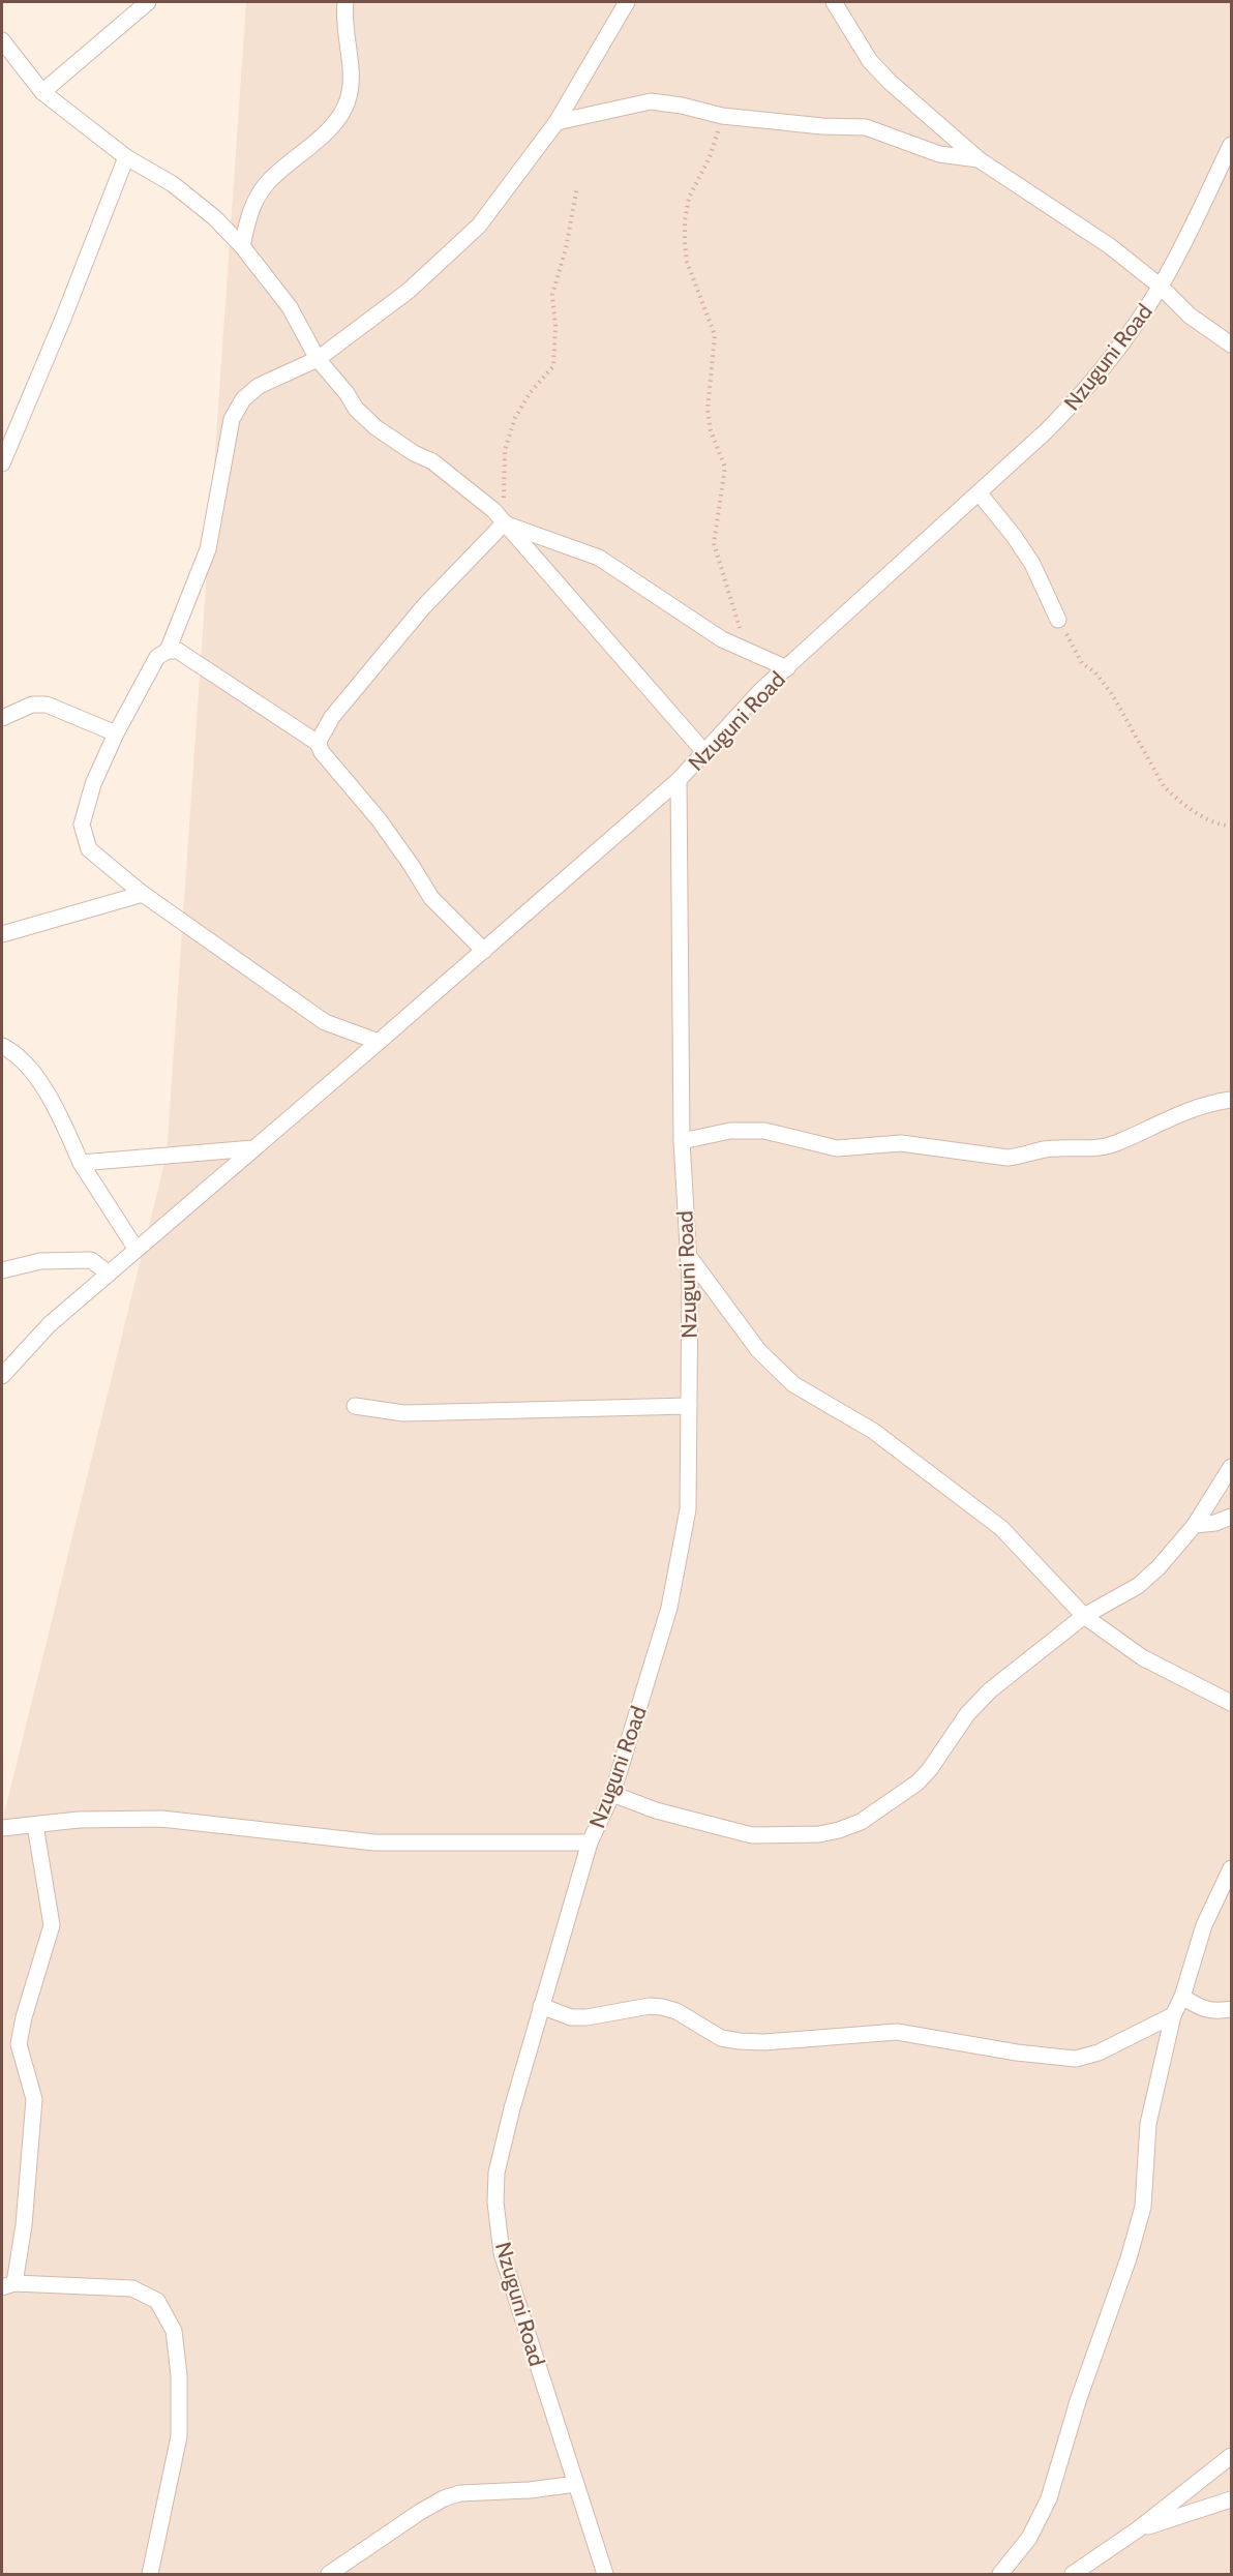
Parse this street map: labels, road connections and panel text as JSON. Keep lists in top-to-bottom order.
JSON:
{
  "streets": {
    "street": ["Nzuguni Road"]
  }
}
